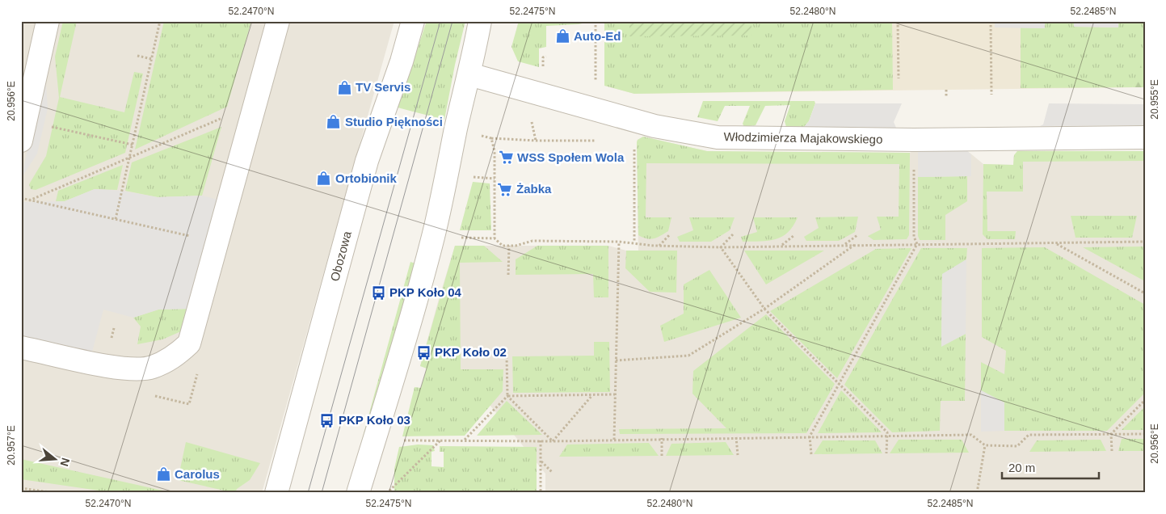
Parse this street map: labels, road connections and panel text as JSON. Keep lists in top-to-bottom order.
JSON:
{
  "streets": {
    "street": ["Włodzimierza Majakowskiego", "Obozowa"]
  },
  "places": {
    "shop": [
      "Auto-Ed",
      "TV Servis",
      "Studio Piękności",
      "Ortobionik",
      "Carolus"
    ],
    "supermarket": ["WSS Społem Wola", "Żabka"],
    "bus stop": ["PKP Koło 04", "PKP Koło 02", "PKP Koło 03"]
  },
  "scale_bar": "20 m",
  "north": "right",
  "coordinates": [
    "52.2470°N",
    "52.2475°N",
    "52.2480°N",
    "52.2485°N",
    "20.955°E",
    "20.956°E",
    "20.957°E"
  ]
}
